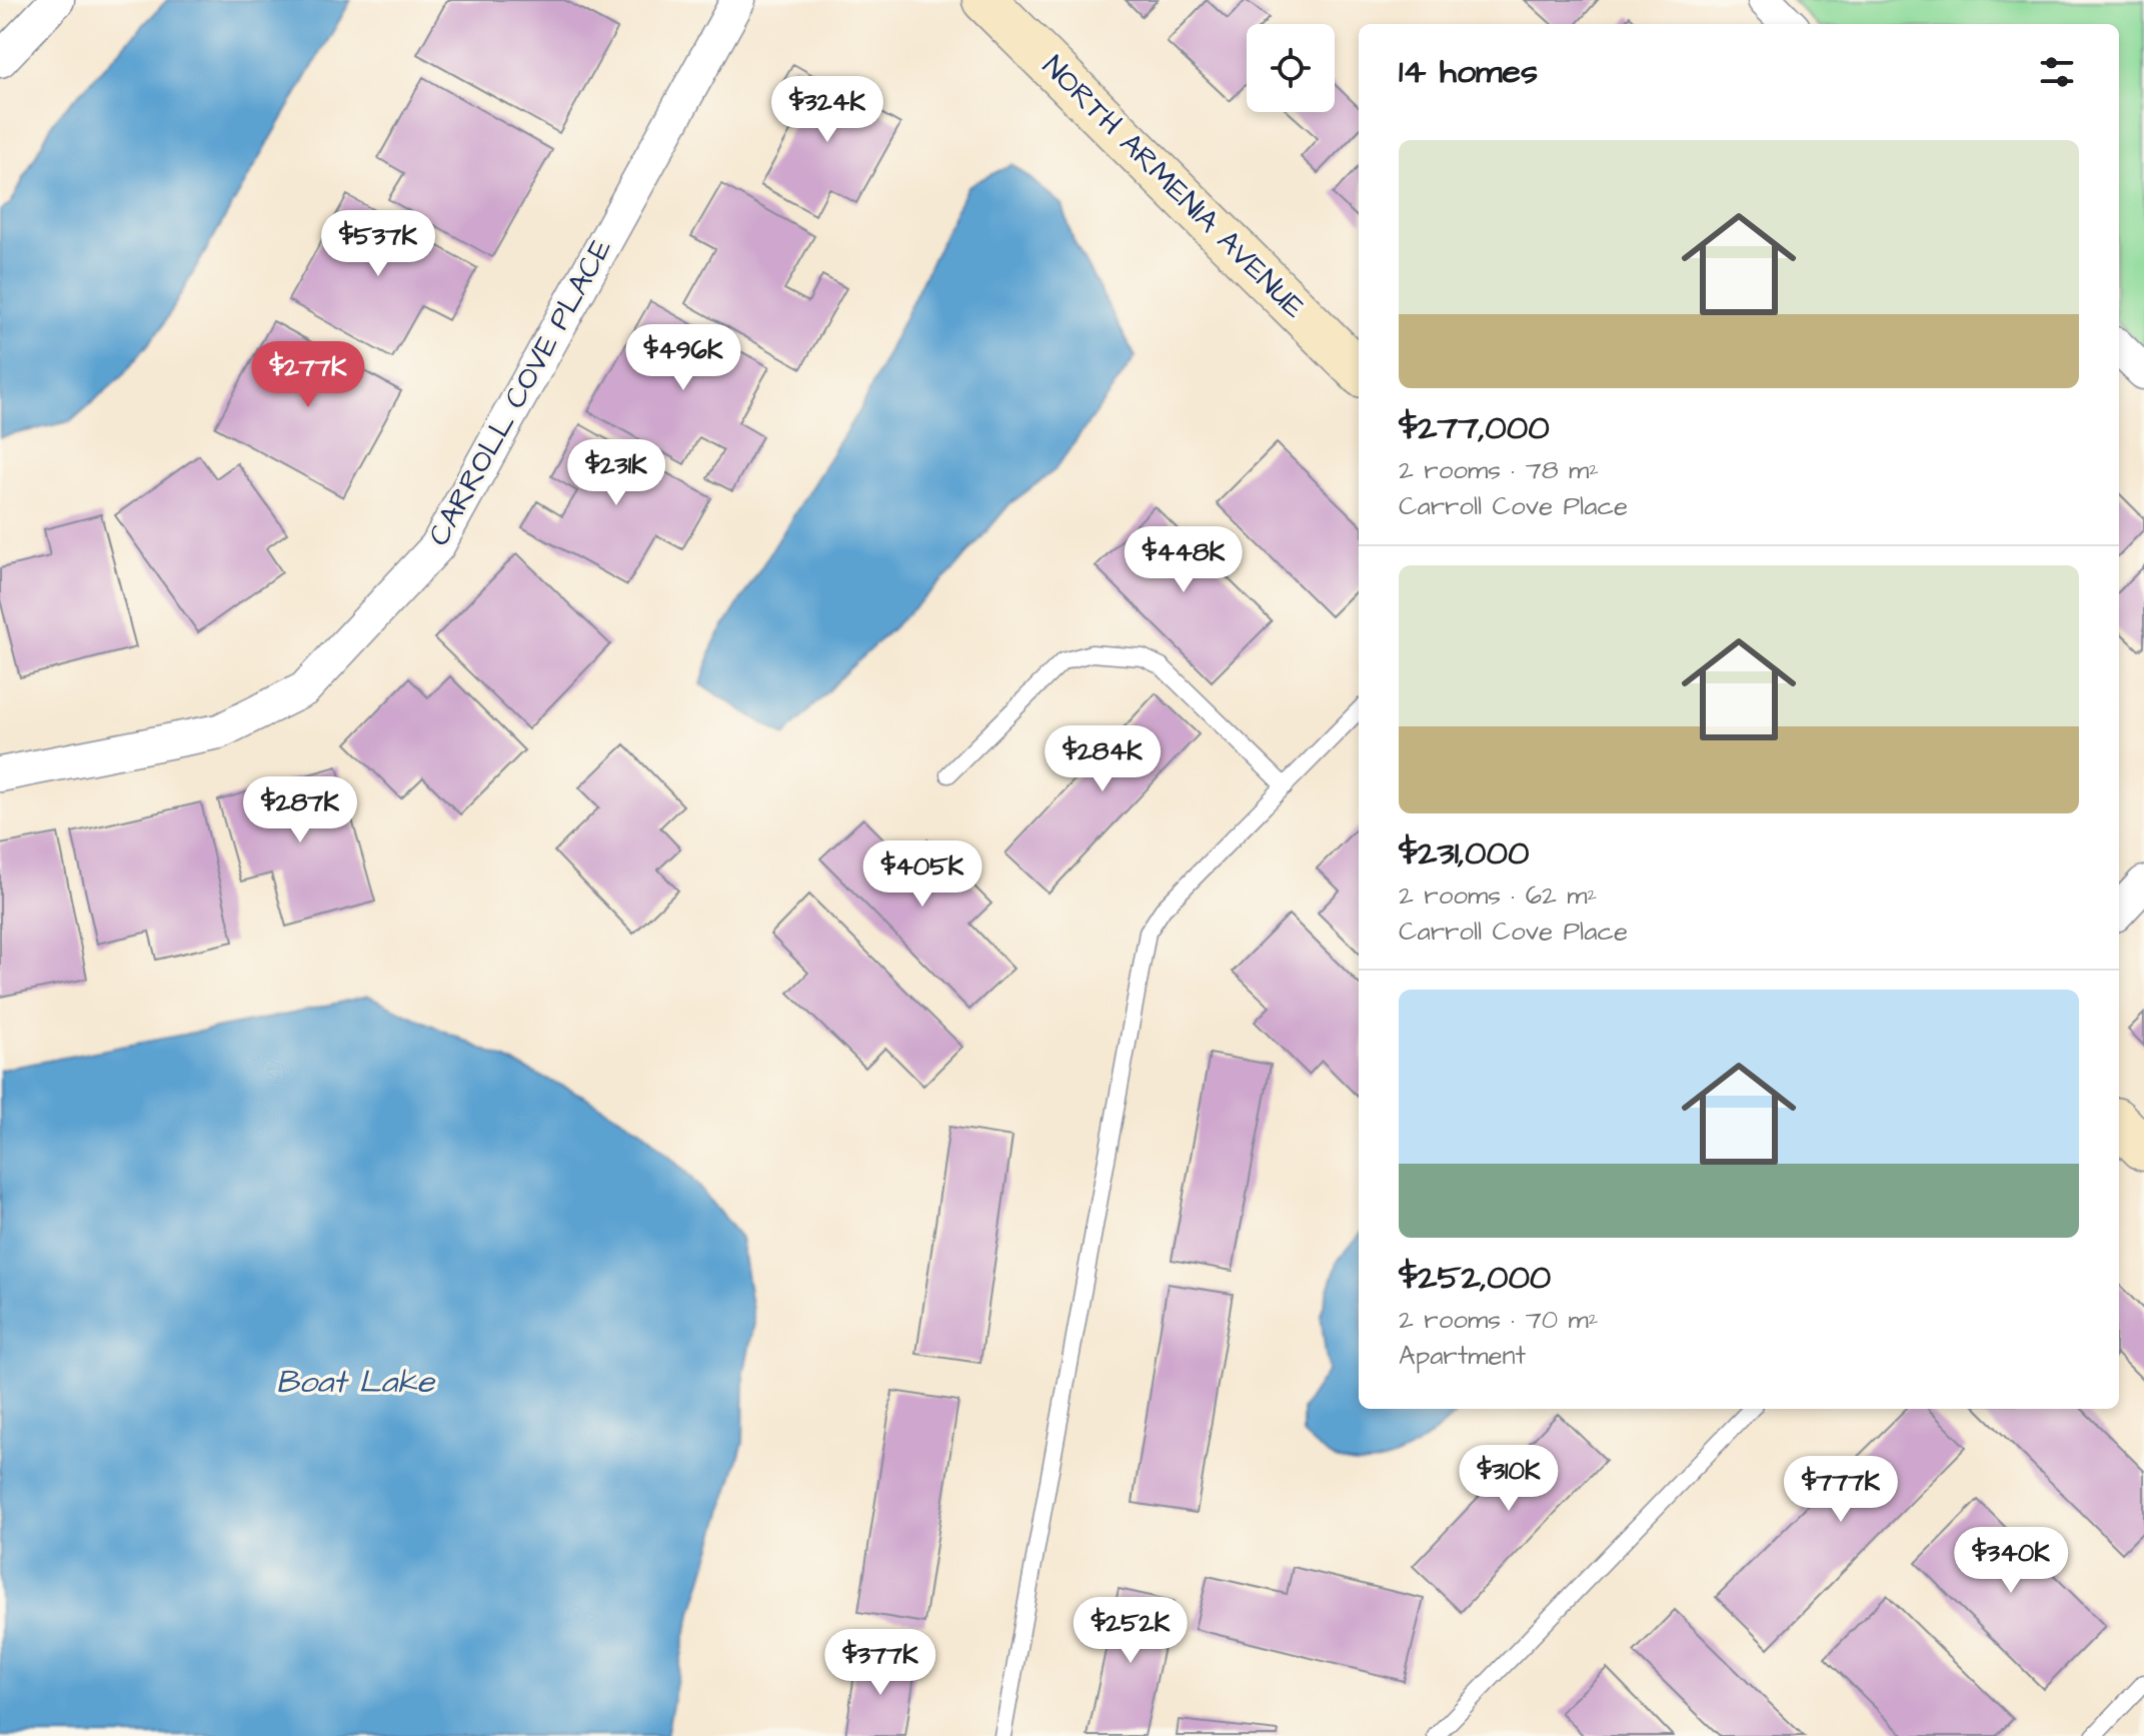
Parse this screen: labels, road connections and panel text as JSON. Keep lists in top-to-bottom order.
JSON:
{
  "streets": {
    "main road": ["NORTH ARMENIA AVENUE"],
    "street": ["CARROLL COVE PLACE"]
  },
  "water": ["Boat Lake"],
  "page": {
    "heading": "14 homes",
    "price": [
      "$324K",
      "$537K",
      "$496K",
      "$277K",
      "$231K",
      "$448K",
      "$284K",
      "$287K",
      "$405K",
      "$310K",
      "$777K",
      "$340K",
      "$252K",
      "$377K"
    ],
    "list": [
      {
        "name": "$277,000",
        "note": "2 rooms · 78 m² · Carroll Cove Place"
      },
      {
        "name": "$231,000",
        "note": "2 rooms · 62 m² · Carroll Cove Place"
      },
      {
        "name": "$252,000",
        "note": "2 rooms · 70 m² · Apartment"
      }
    ]
  }
}
